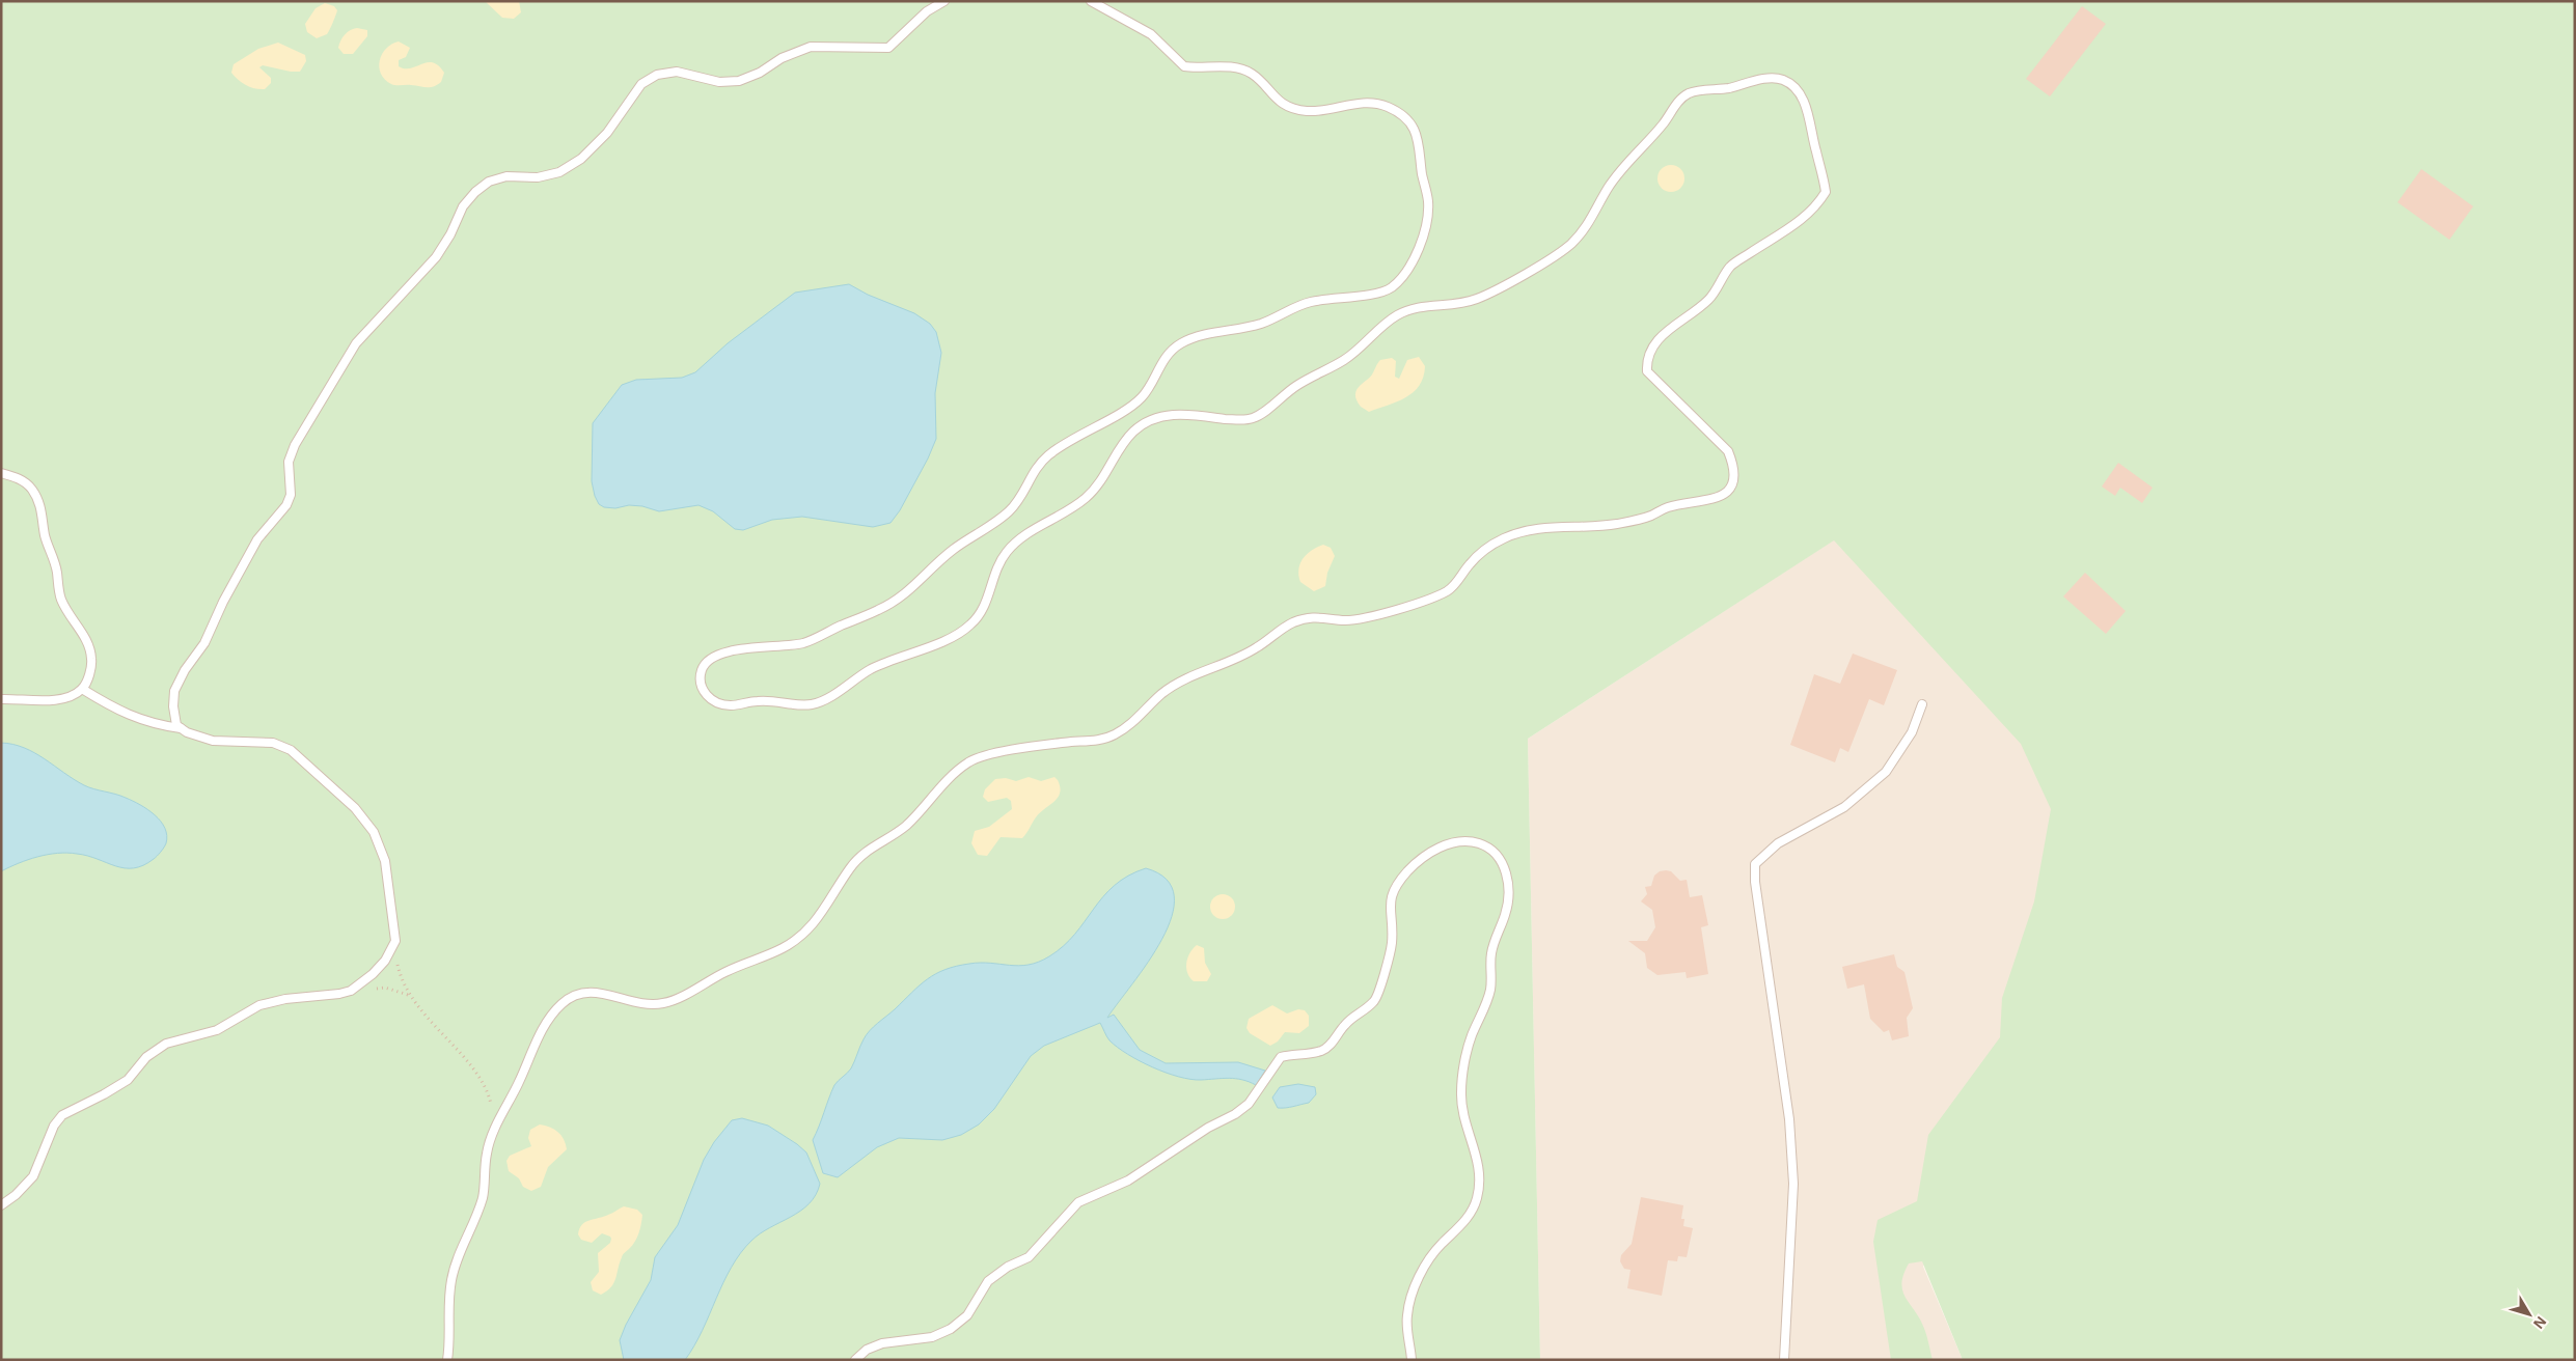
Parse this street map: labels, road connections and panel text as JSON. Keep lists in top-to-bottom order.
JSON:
{
  "north": "bottom right"
}
